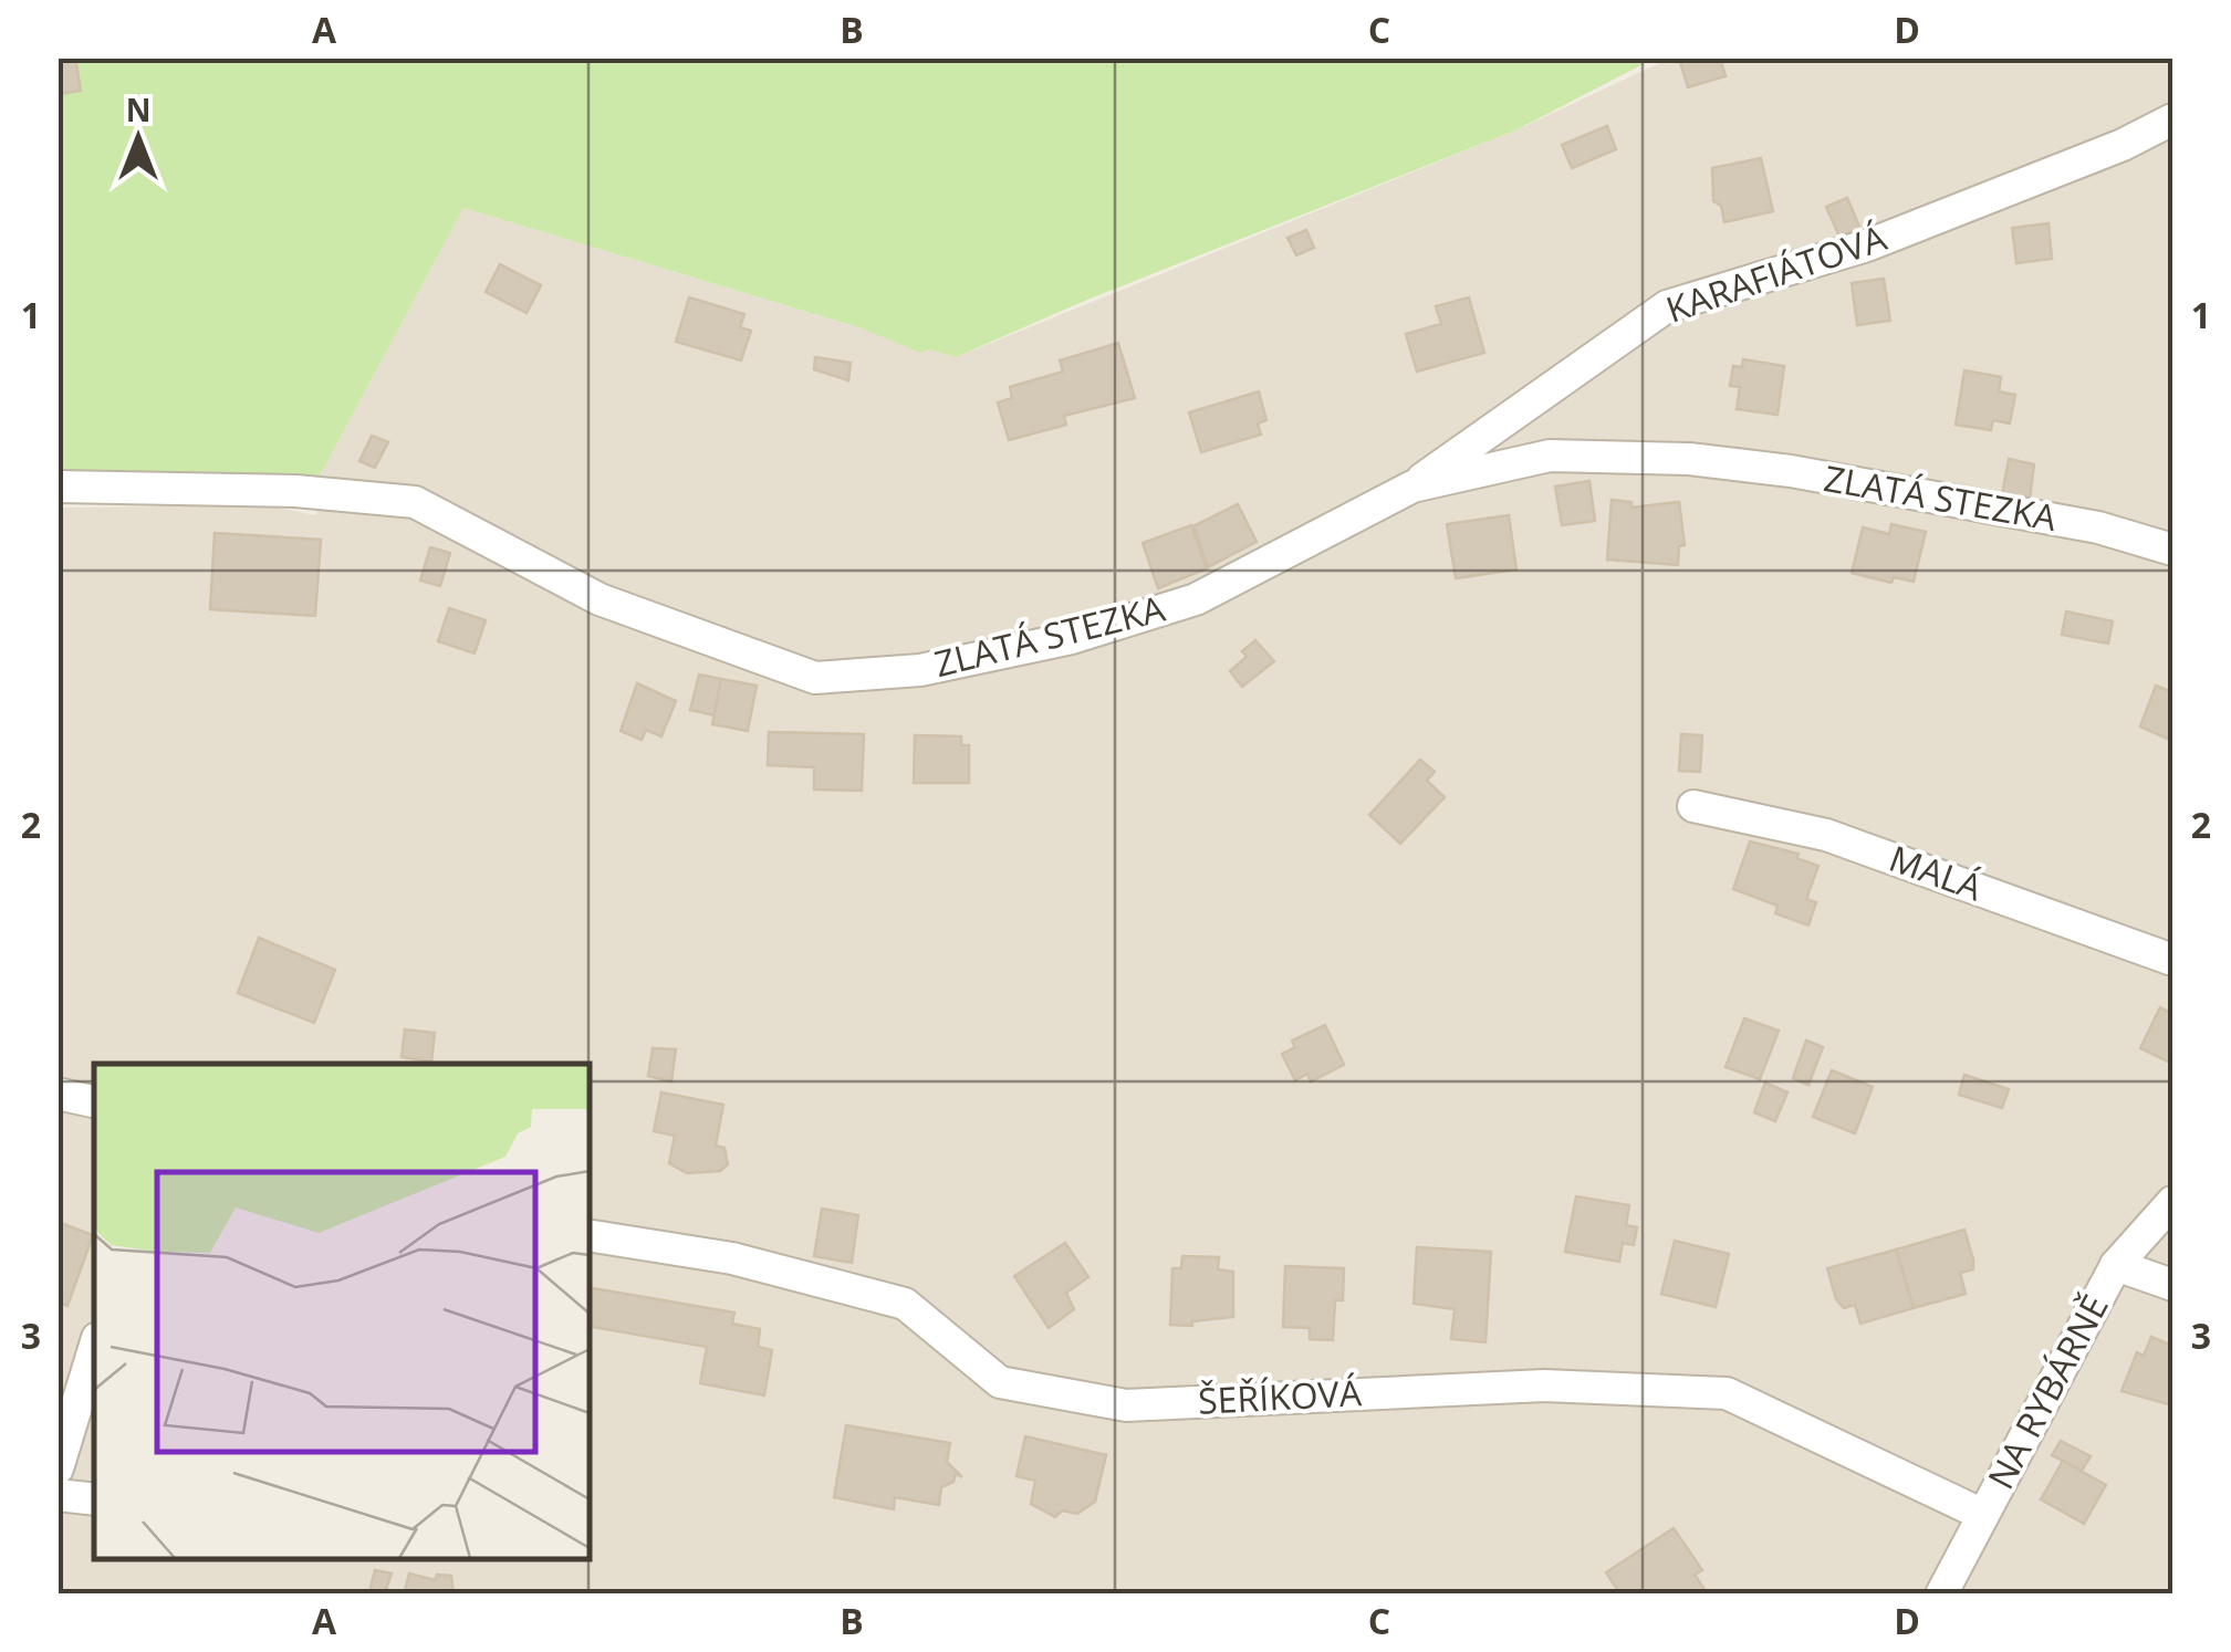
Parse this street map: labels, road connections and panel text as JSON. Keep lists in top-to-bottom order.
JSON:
{
  "streets": {
    "street": [
      "KARAFIÁTOVÁ",
      "ZLATÁ STEZKA",
      "MALÁ",
      "NA RYBÁRNĚ",
      "ŠEŘÍKOVÁ"
    ]
  },
  "crossings": [
    ["KARAFIÁTOVÁ", "ZLATÁ STEZKA"],
    ["NA RYBÁRNĚ", "ŠEŘÍKOVÁ"]
  ],
  "north": "top",
  "grid": {
    "columns": [
      "A",
      "B",
      "C",
      "D"
    ],
    "rows": ["1", "2", "3"]
  }
}
